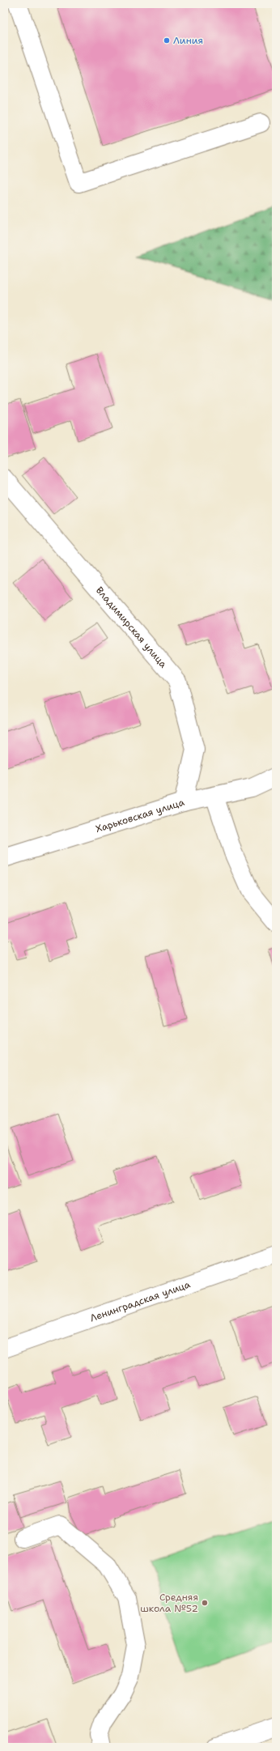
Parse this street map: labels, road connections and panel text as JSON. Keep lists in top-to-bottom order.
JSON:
{
  "streets": {
    "street": ["Владимирская улица", "Харьковская улица", "Ленинградская улица"]
  },
  "crossings": [
    ["Владимирская улица", "Харьковская улица"]
  ],
  "places": ["Линия", "Средняя школа №52"]
}
